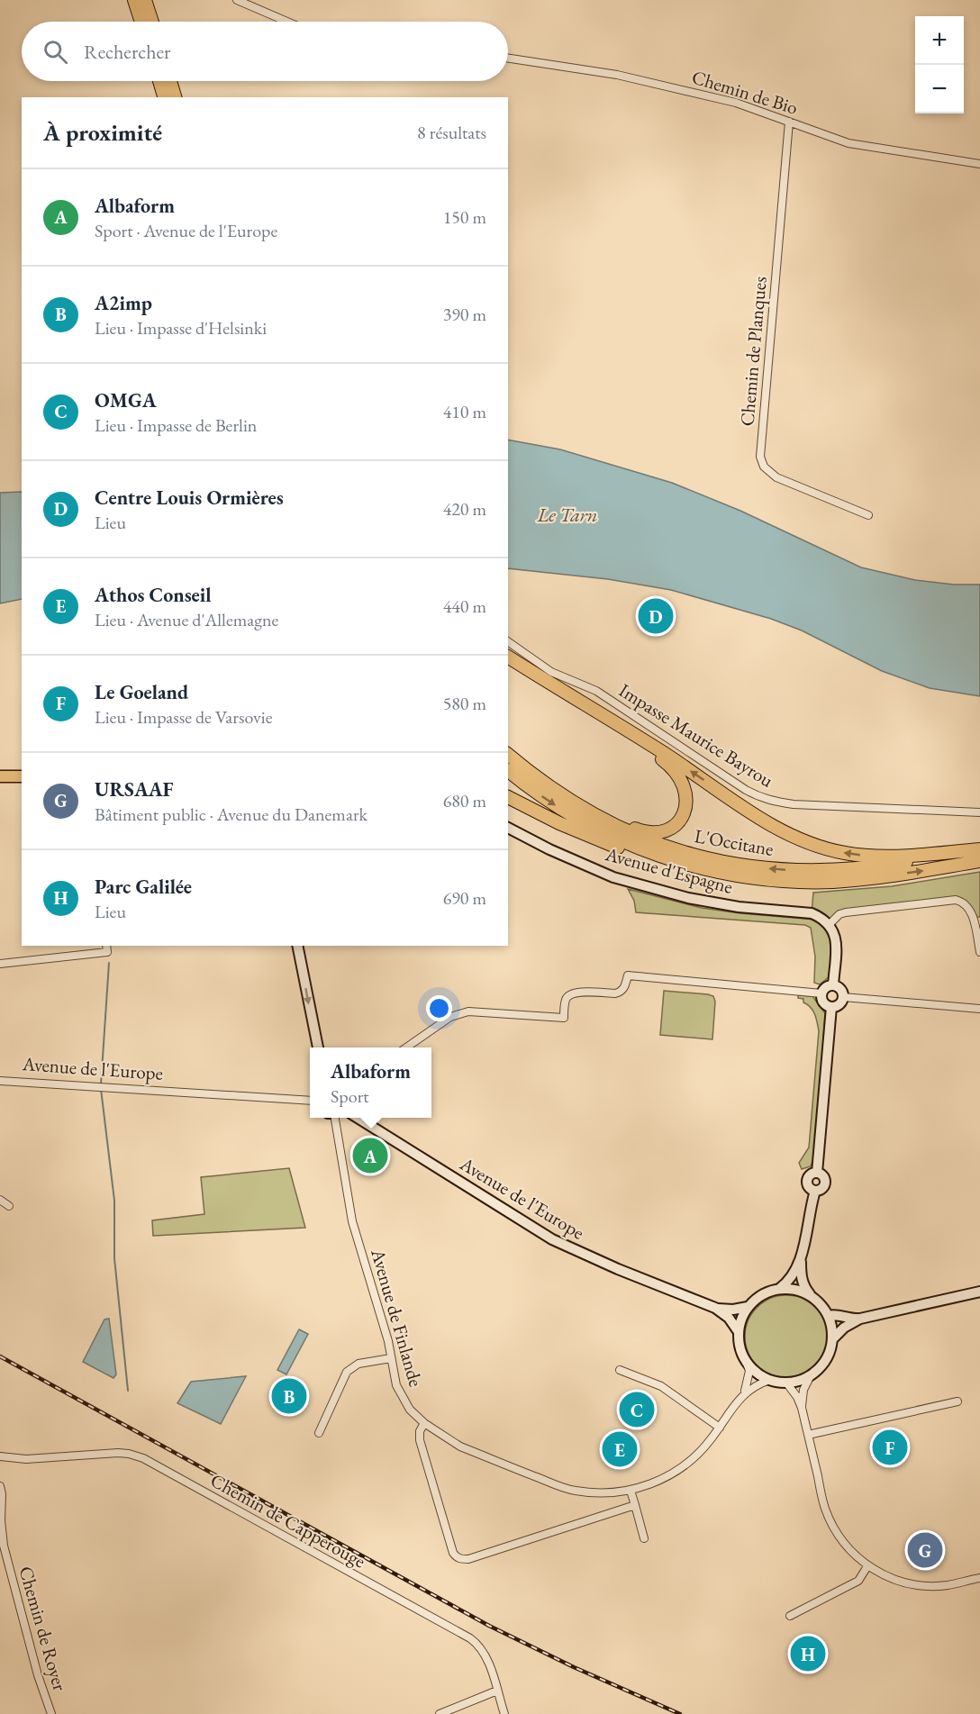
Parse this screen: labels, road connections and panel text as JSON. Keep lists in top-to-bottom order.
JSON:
{
  "streets": {
    "highway": ["L'Occitane"],
    "street": [
      "Chemin de Bio",
      "Chemin de Planques",
      "Impasse Maurice Bayrou",
      "Avenue d'Espagne",
      "Avenue de l'Europe",
      "Avenue de Finlande",
      "Chemin de Capperouge",
      "Chemin de Royer"
    ]
  },
  "crossings": [
    ["Chemin de Bio", "Chemin de Planques"]
  ],
  "water": ["Le Tarn"],
  "page": {
    "map_buttons": ["+", "−"],
    "search": "Rechercher",
    "heading": ["À proximité", "8 résultats"],
    "list": [
      {
        "mark": "A",
        "name": "Albaform",
        "note": "Sport · Avenue de l'Europe",
        "value": "150 m"
      },
      {
        "mark": "B",
        "name": "A2imp",
        "note": "Lieu · Impasse d'Helsinki",
        "value": "390 m"
      },
      {
        "mark": "C",
        "name": "OMGA",
        "note": "Lieu · Impasse de Berlin",
        "value": "410 m"
      },
      {
        "mark": "D",
        "name": "Centre Louis Ormières",
        "note": "Lieu",
        "value": "420 m"
      },
      {
        "mark": "E",
        "name": "Athos Conseil",
        "note": "Lieu · Avenue d'Allemagne",
        "value": "440 m"
      },
      {
        "mark": "F",
        "name": "Le Goeland",
        "note": "Lieu · Impasse de Varsovie",
        "value": "580 m"
      },
      {
        "mark": "G",
        "name": "URSAAF",
        "note": "Bâtiment public · Avenue du Danemark",
        "value": "680 m"
      },
      {
        "mark": "H",
        "name": "Parc Galilée",
        "note": "Lieu",
        "value": "690 m"
      }
    ],
    "pins": [
      "D",
      "A",
      "B",
      "C",
      "F",
      "E",
      "G",
      "H"
    ],
    "popup": ["Albaform", "Sport"]
  }
}
